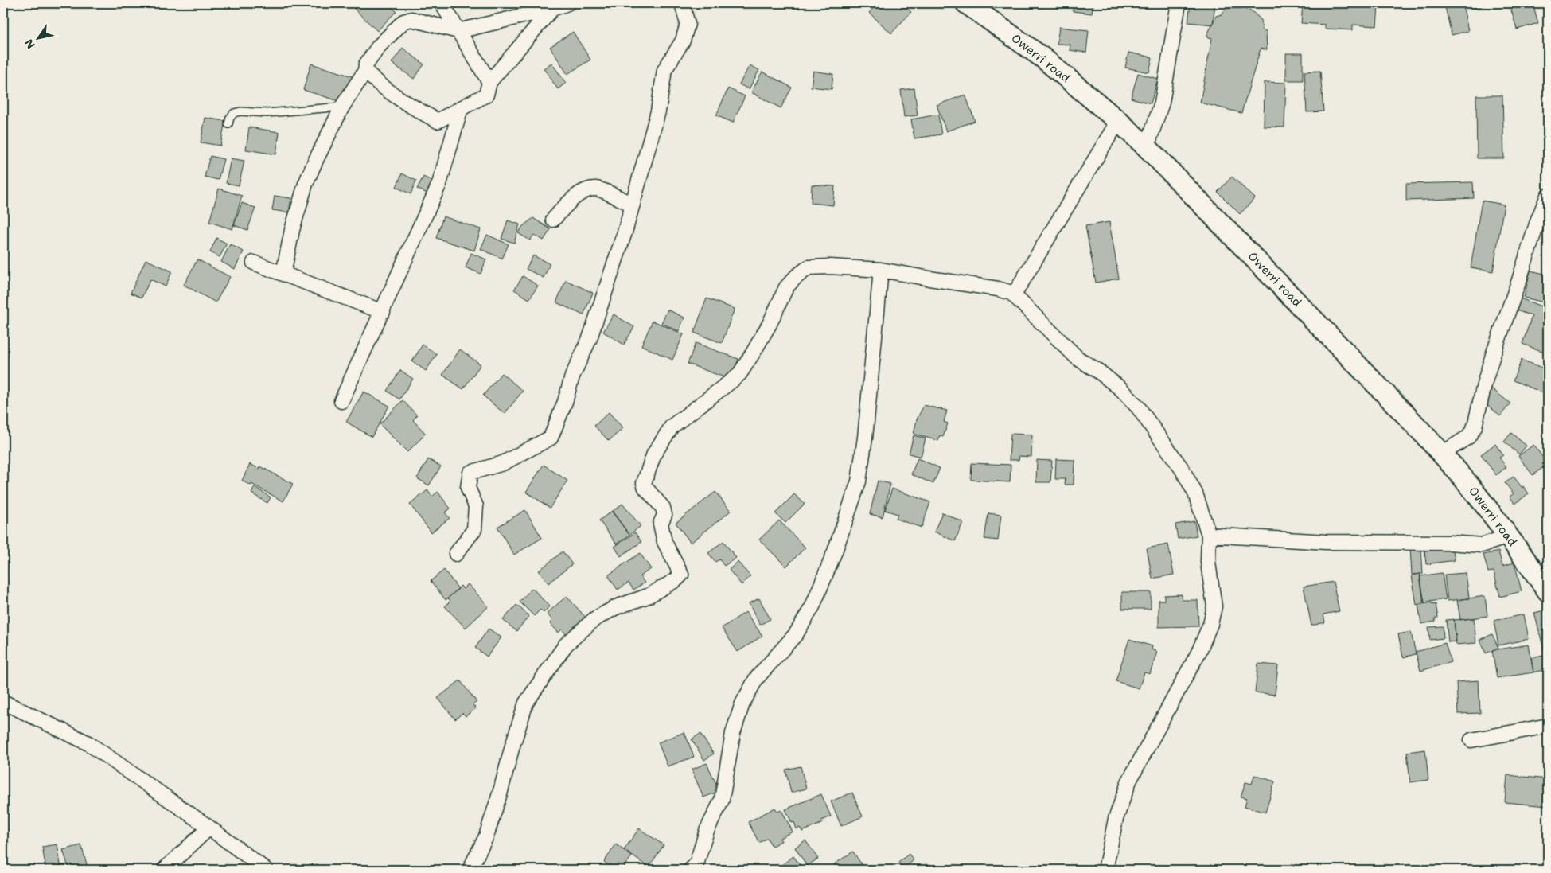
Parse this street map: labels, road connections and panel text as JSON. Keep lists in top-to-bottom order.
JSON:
{
  "streets": {
    "main road": ["Owerri road"]
  },
  "north": "bottom left"
}
